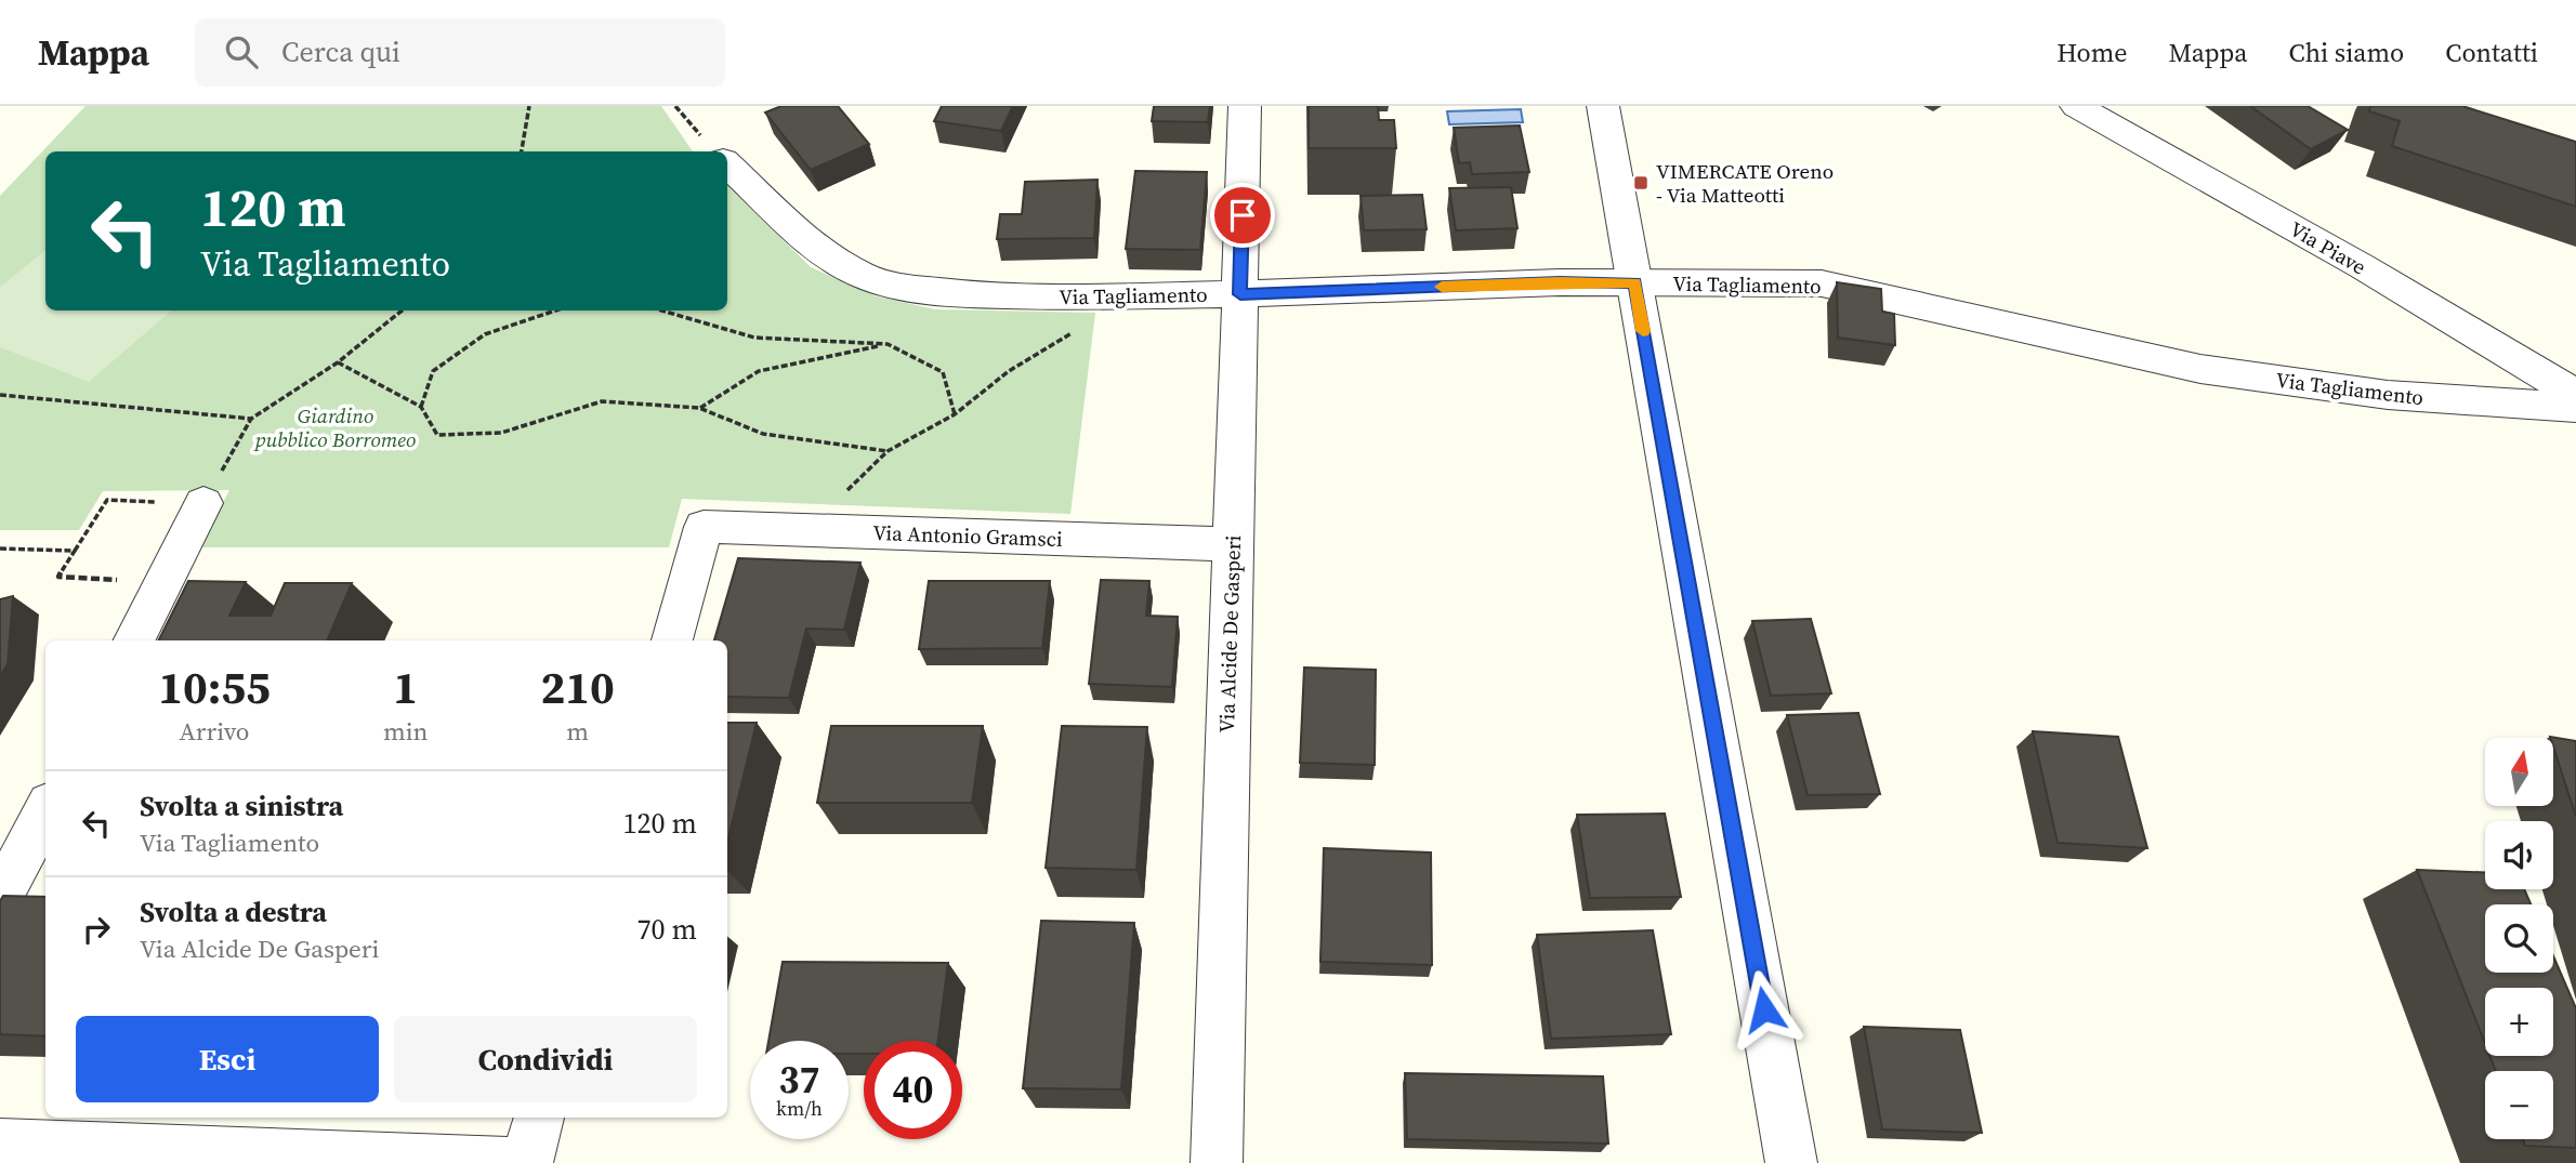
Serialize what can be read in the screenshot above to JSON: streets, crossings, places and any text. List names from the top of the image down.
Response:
{
  "streets": {
    "street": [
      "Via Piave",
      "Via Tagliamento",
      "Via Antonio Gramsci",
      "Via Alcide De Gasperi"
    ]
  },
  "crossings": [
    ["Via Tagliamento", "Via Alcide De Gasperi"],
    ["Via Antonio Gramsci", "Via Alcide De Gasperi"]
  ],
  "parks": ["Giardino pubblico Borromeo"],
  "places": {
    "transit": ["VIMERCATE Oreno - Via Matteotti"]
  },
  "north": "top",
  "page": {
    "header": "Mappa",
    "search": "Cerca qui",
    "nav": [
      "Home",
      "Mappa",
      "Chi siamo",
      "Contatti"
    ],
    "turn": ["120 m", "Via Tagliamento"],
    "eta": [
      "10:55",
      "Arrivo",
      "1",
      "min",
      "210",
      "m"
    ],
    "map_buttons": ["+", "−"],
    "list": [
      {
        "name": "Svolta a sinistra",
        "note": "Via Tagliamento",
        "value": "120 m"
      },
      {
        "name": "Svolta a destra",
        "note": "Via Alcide De Gasperi",
        "value": "70 m"
      }
    ],
    "buttons": ["Esci", "Condividi"],
    "speed": "37 km/h",
    "limit": "40"
  }
}
